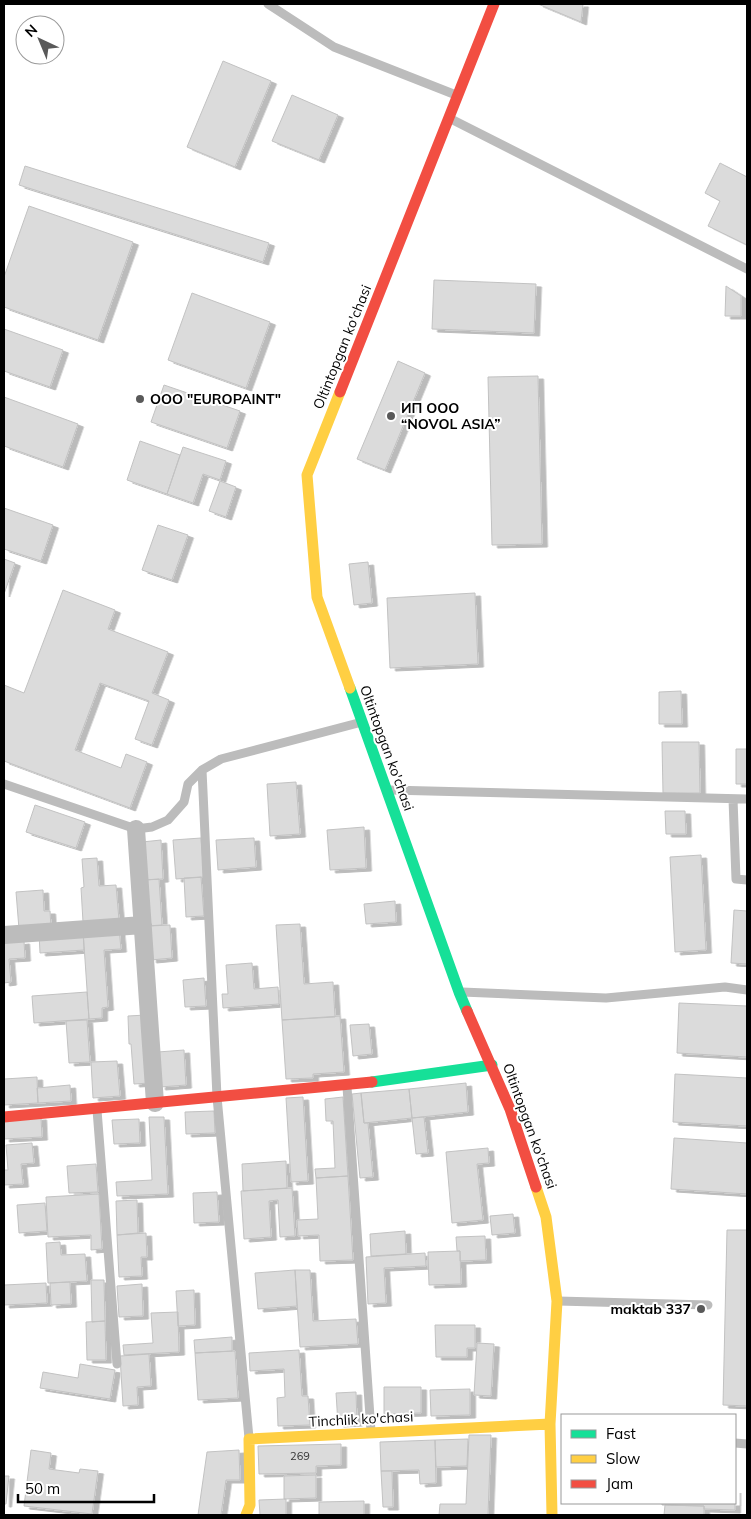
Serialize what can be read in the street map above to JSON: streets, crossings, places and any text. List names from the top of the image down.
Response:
{
  "streets": {
    "street": ["Oltintopgan ko'chasi", "Tinchlik ko'chasi"]
  },
  "crossings": [
    ["Oltintopgan ko'chasi", "Tinchlik ko'chasi"]
  ],
  "places": ["OOO \"EUROPAINT\"", "ИП ООО “NOVOL ASIA”", "maktab 337"],
  "house_numbers": ["269"],
  "legend": ["Fast", "Slow", "Jam"],
  "scale_bar": "50 m",
  "north": "top left"
}
